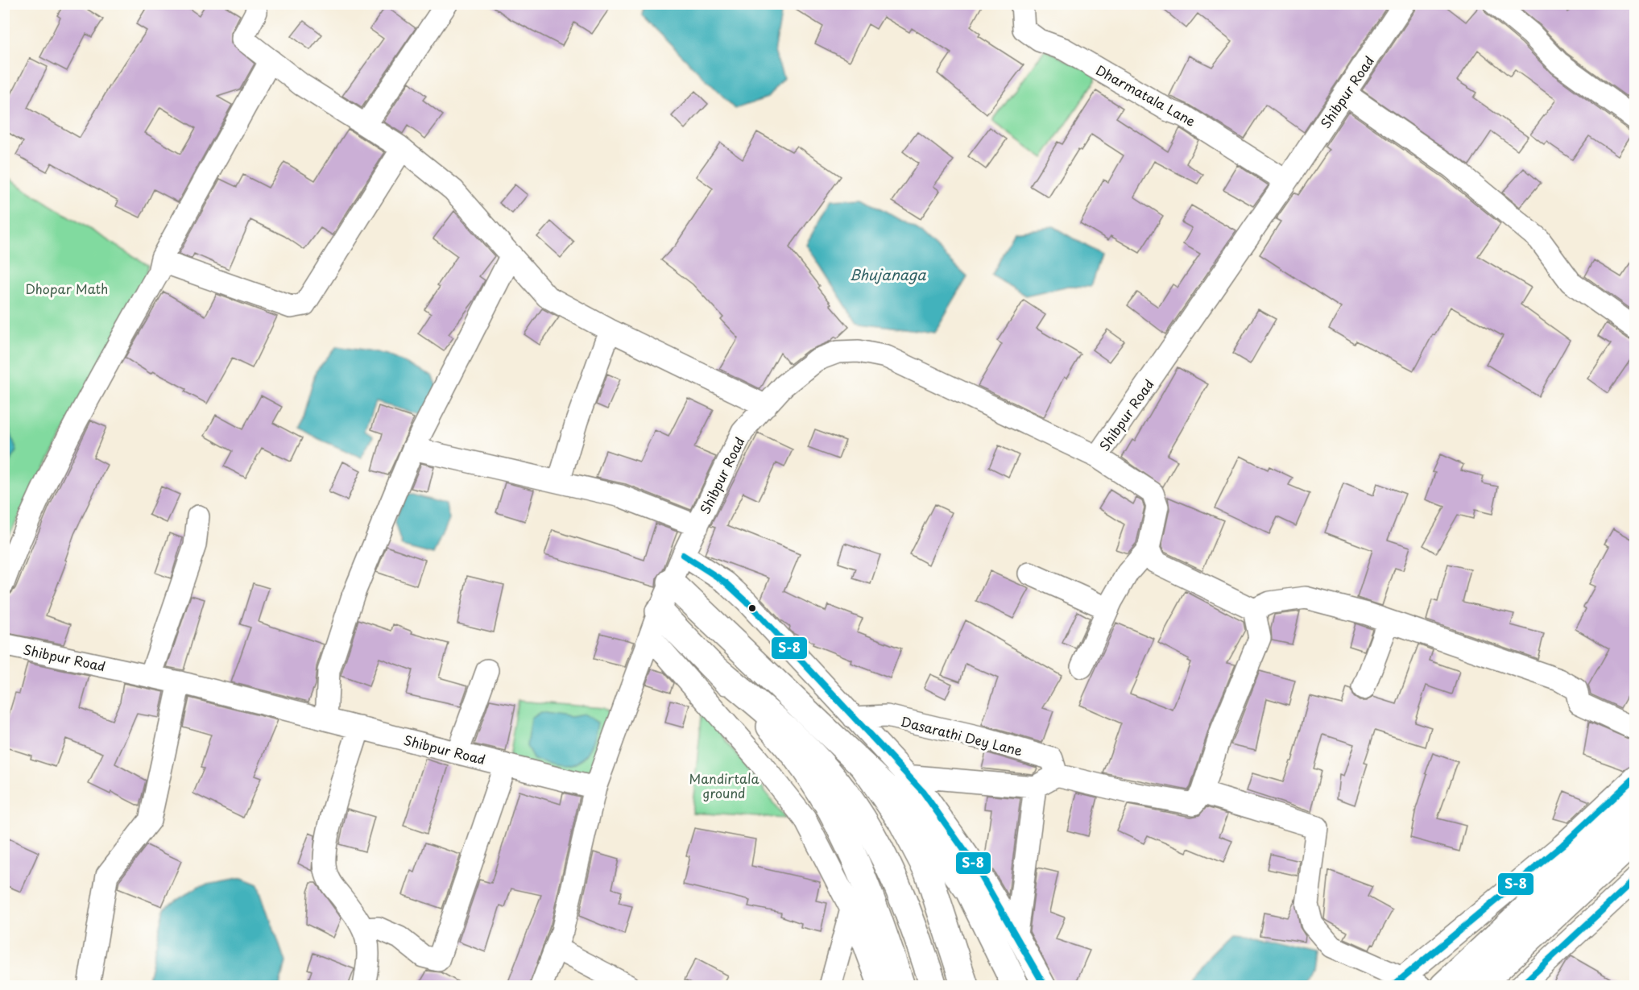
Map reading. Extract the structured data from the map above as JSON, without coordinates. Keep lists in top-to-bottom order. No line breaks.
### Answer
{"streets":{"street":["Shibpur Road","Dharmatala Lane","Dasarathi Dey Lane"]},"crossings":[["Shibpur Road","Dharmatala Lane"]],"water":["Bhujanaga"],"parks":["Dhopar Math","Mandirtala ground"],"lines":["transit line S-8"]}
